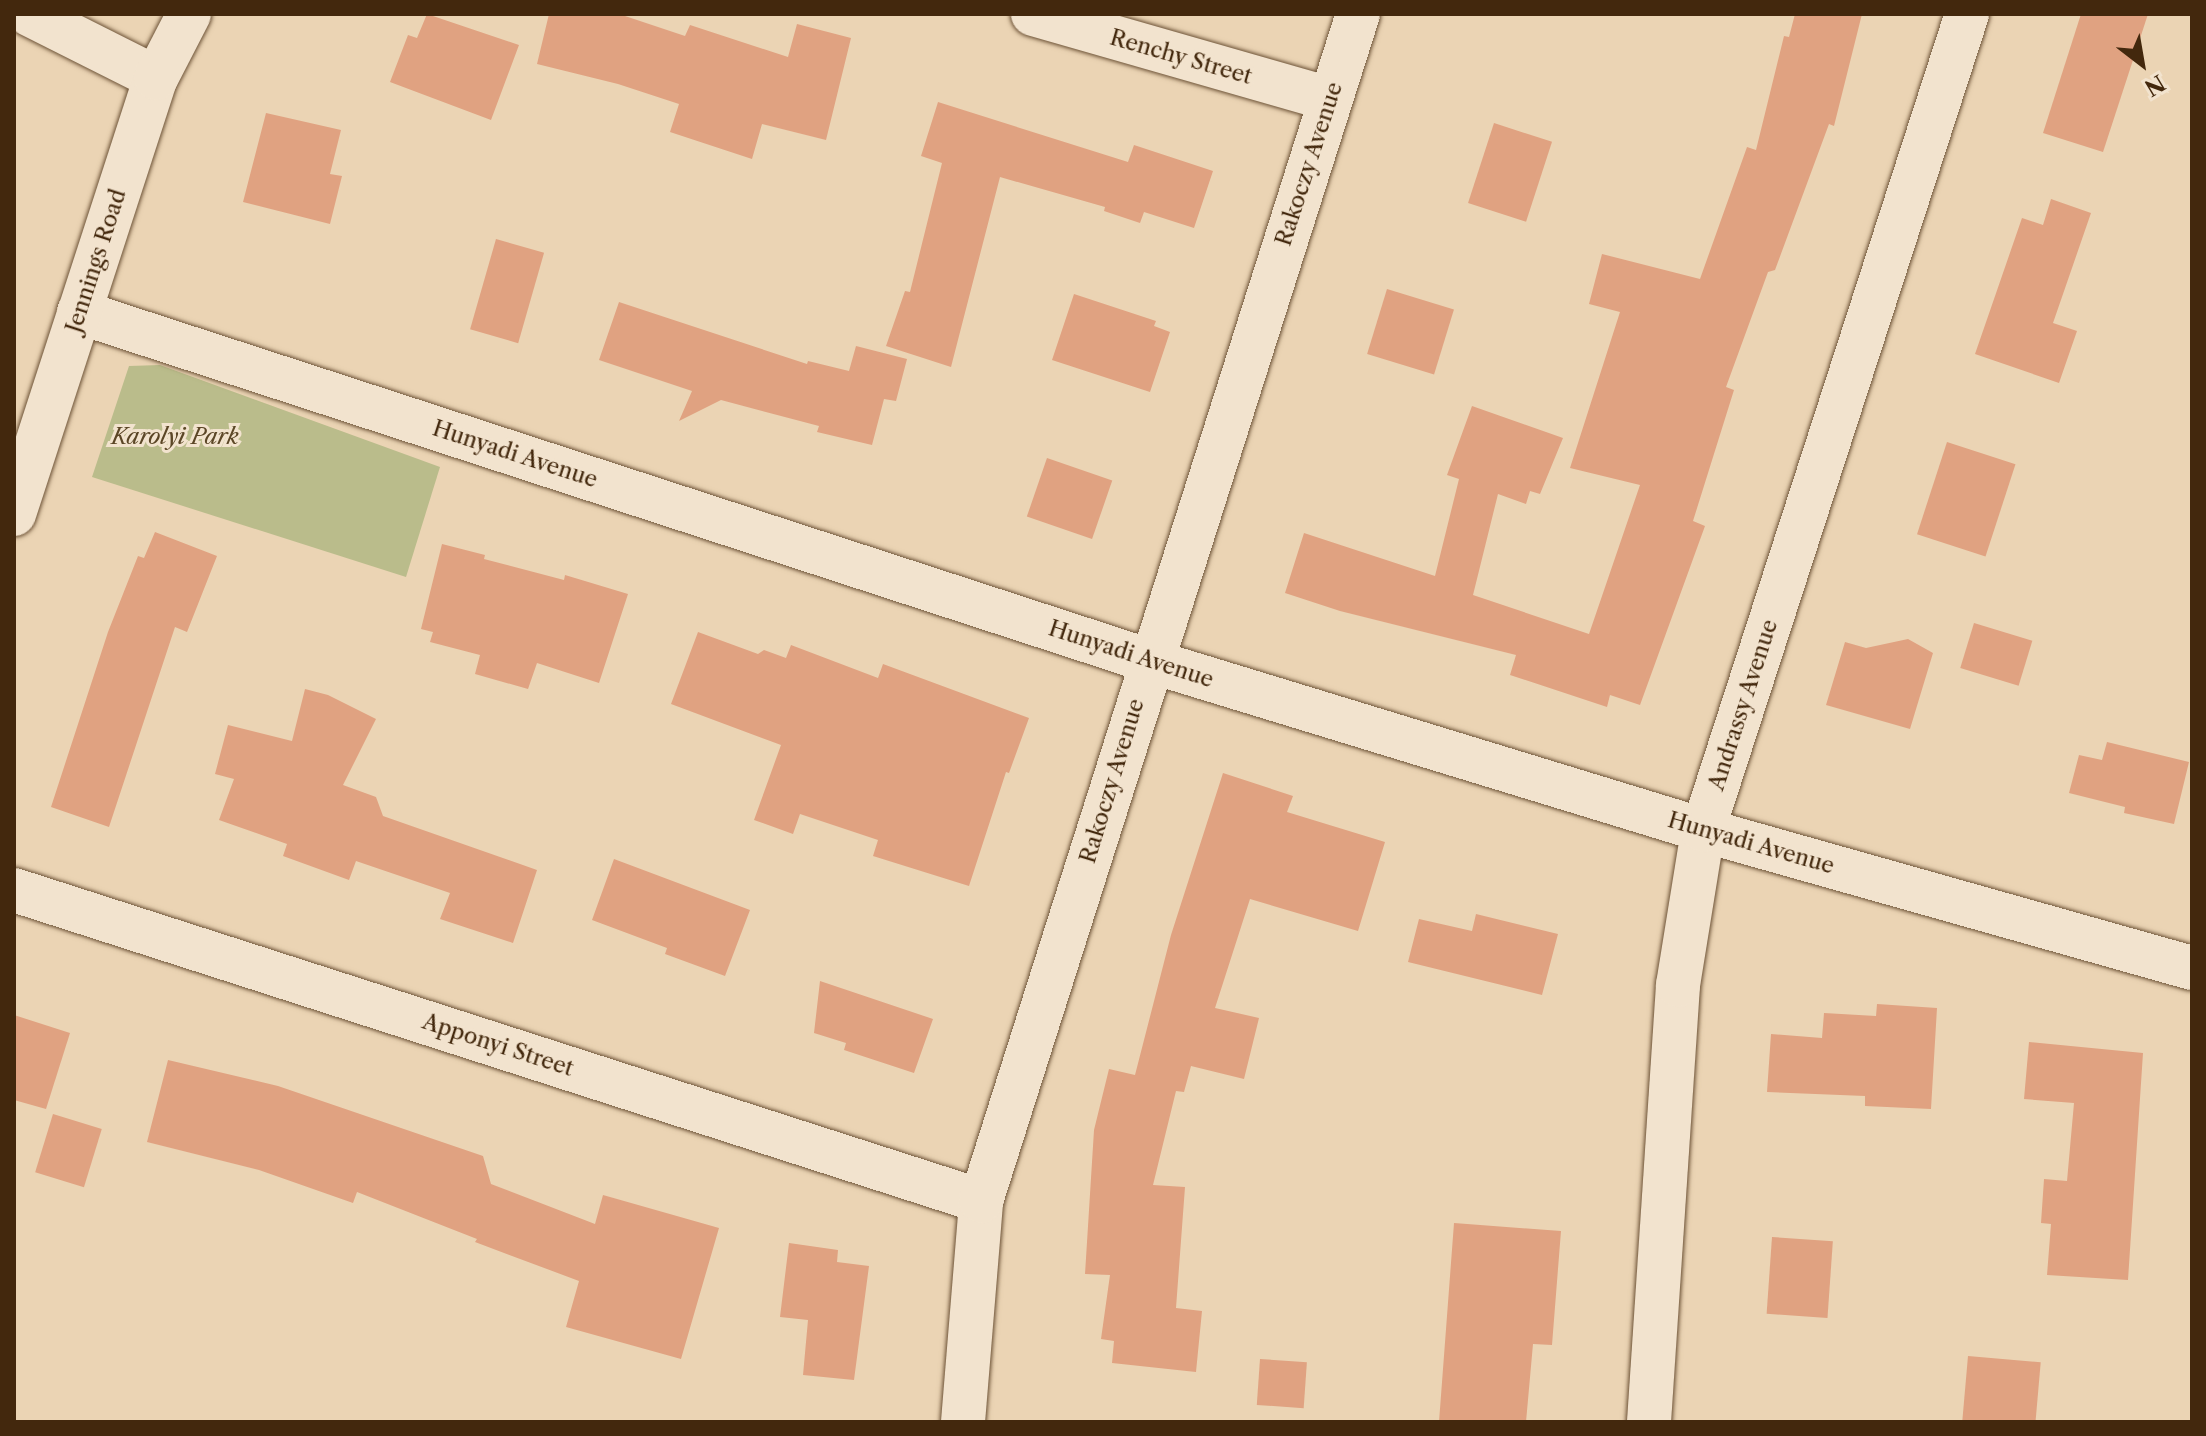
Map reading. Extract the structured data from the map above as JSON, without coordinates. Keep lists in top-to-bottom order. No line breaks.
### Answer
{"streets":{"street":["Renchy Street","Rakoczy Avenue","Jennings Road","Hunyadi Avenue","Andrassy Avenue","Apponyi Street"]},"crossings":[["Renchy Street","Rakoczy Avenue"],["Rakoczy Avenue","Hunyadi Avenue"],["Rakoczy Avenue","Apponyi Street"],["Jennings Road","Hunyadi Avenue"],["Hunyadi Avenue","Andrassy Avenue"]],"parks":["Karolyi Park"],"north":"bottom right"}
